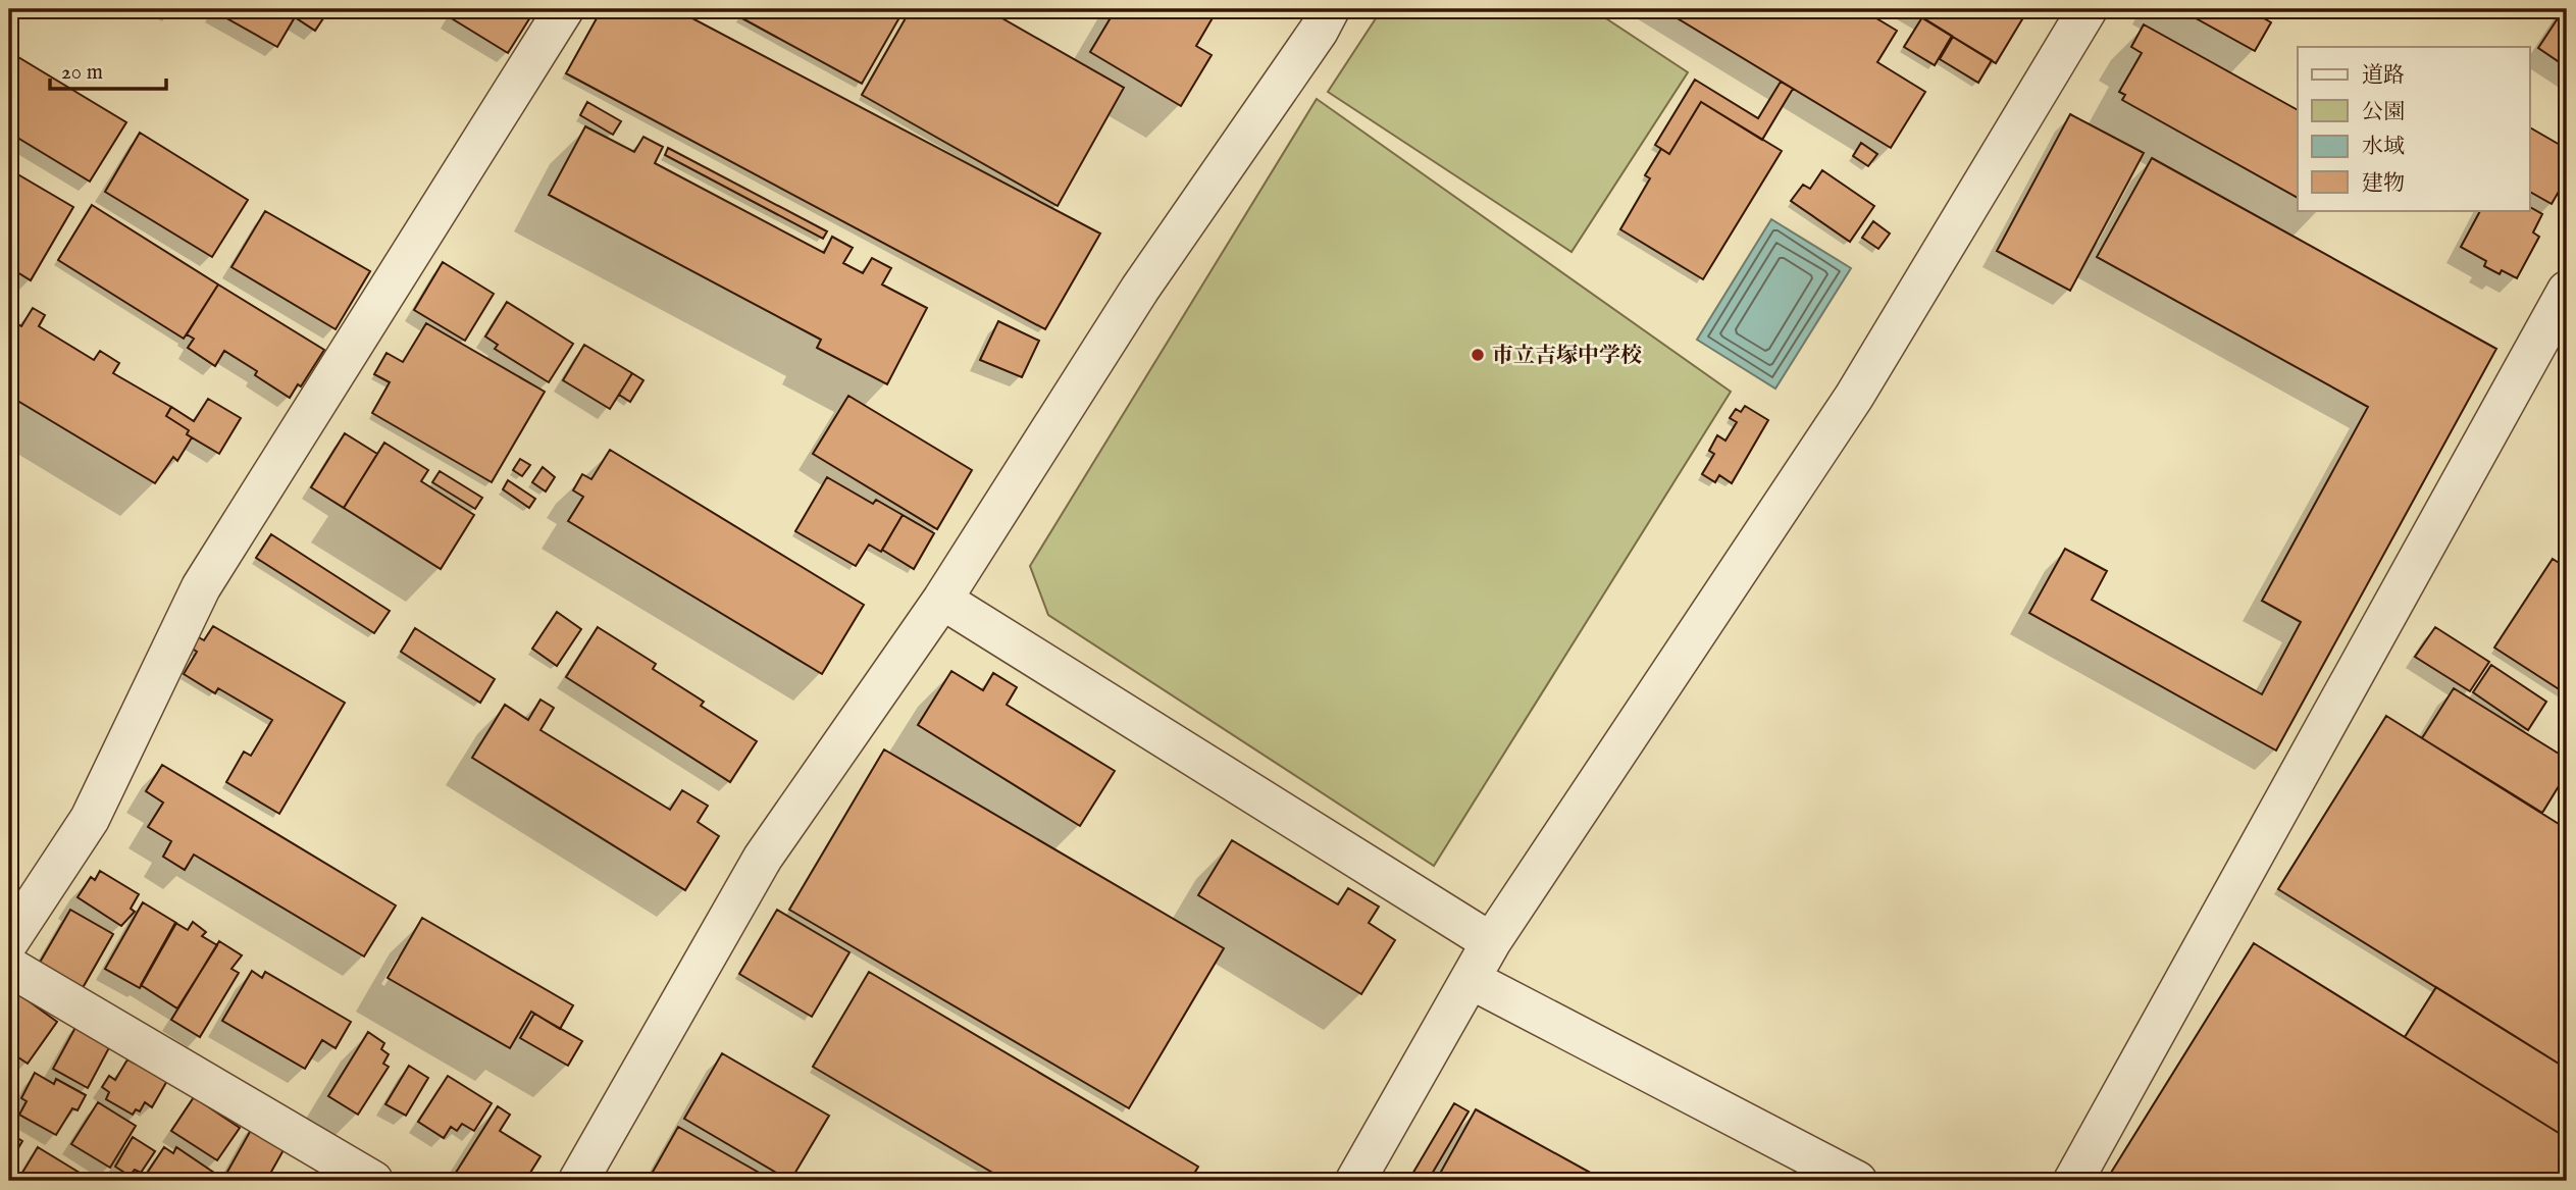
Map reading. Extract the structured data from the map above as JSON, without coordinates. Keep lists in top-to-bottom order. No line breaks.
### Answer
{"places":["市立吉塚中学校"],"legend":["道路","公園","水域","建物"],"scale_bar":"20 m"}
